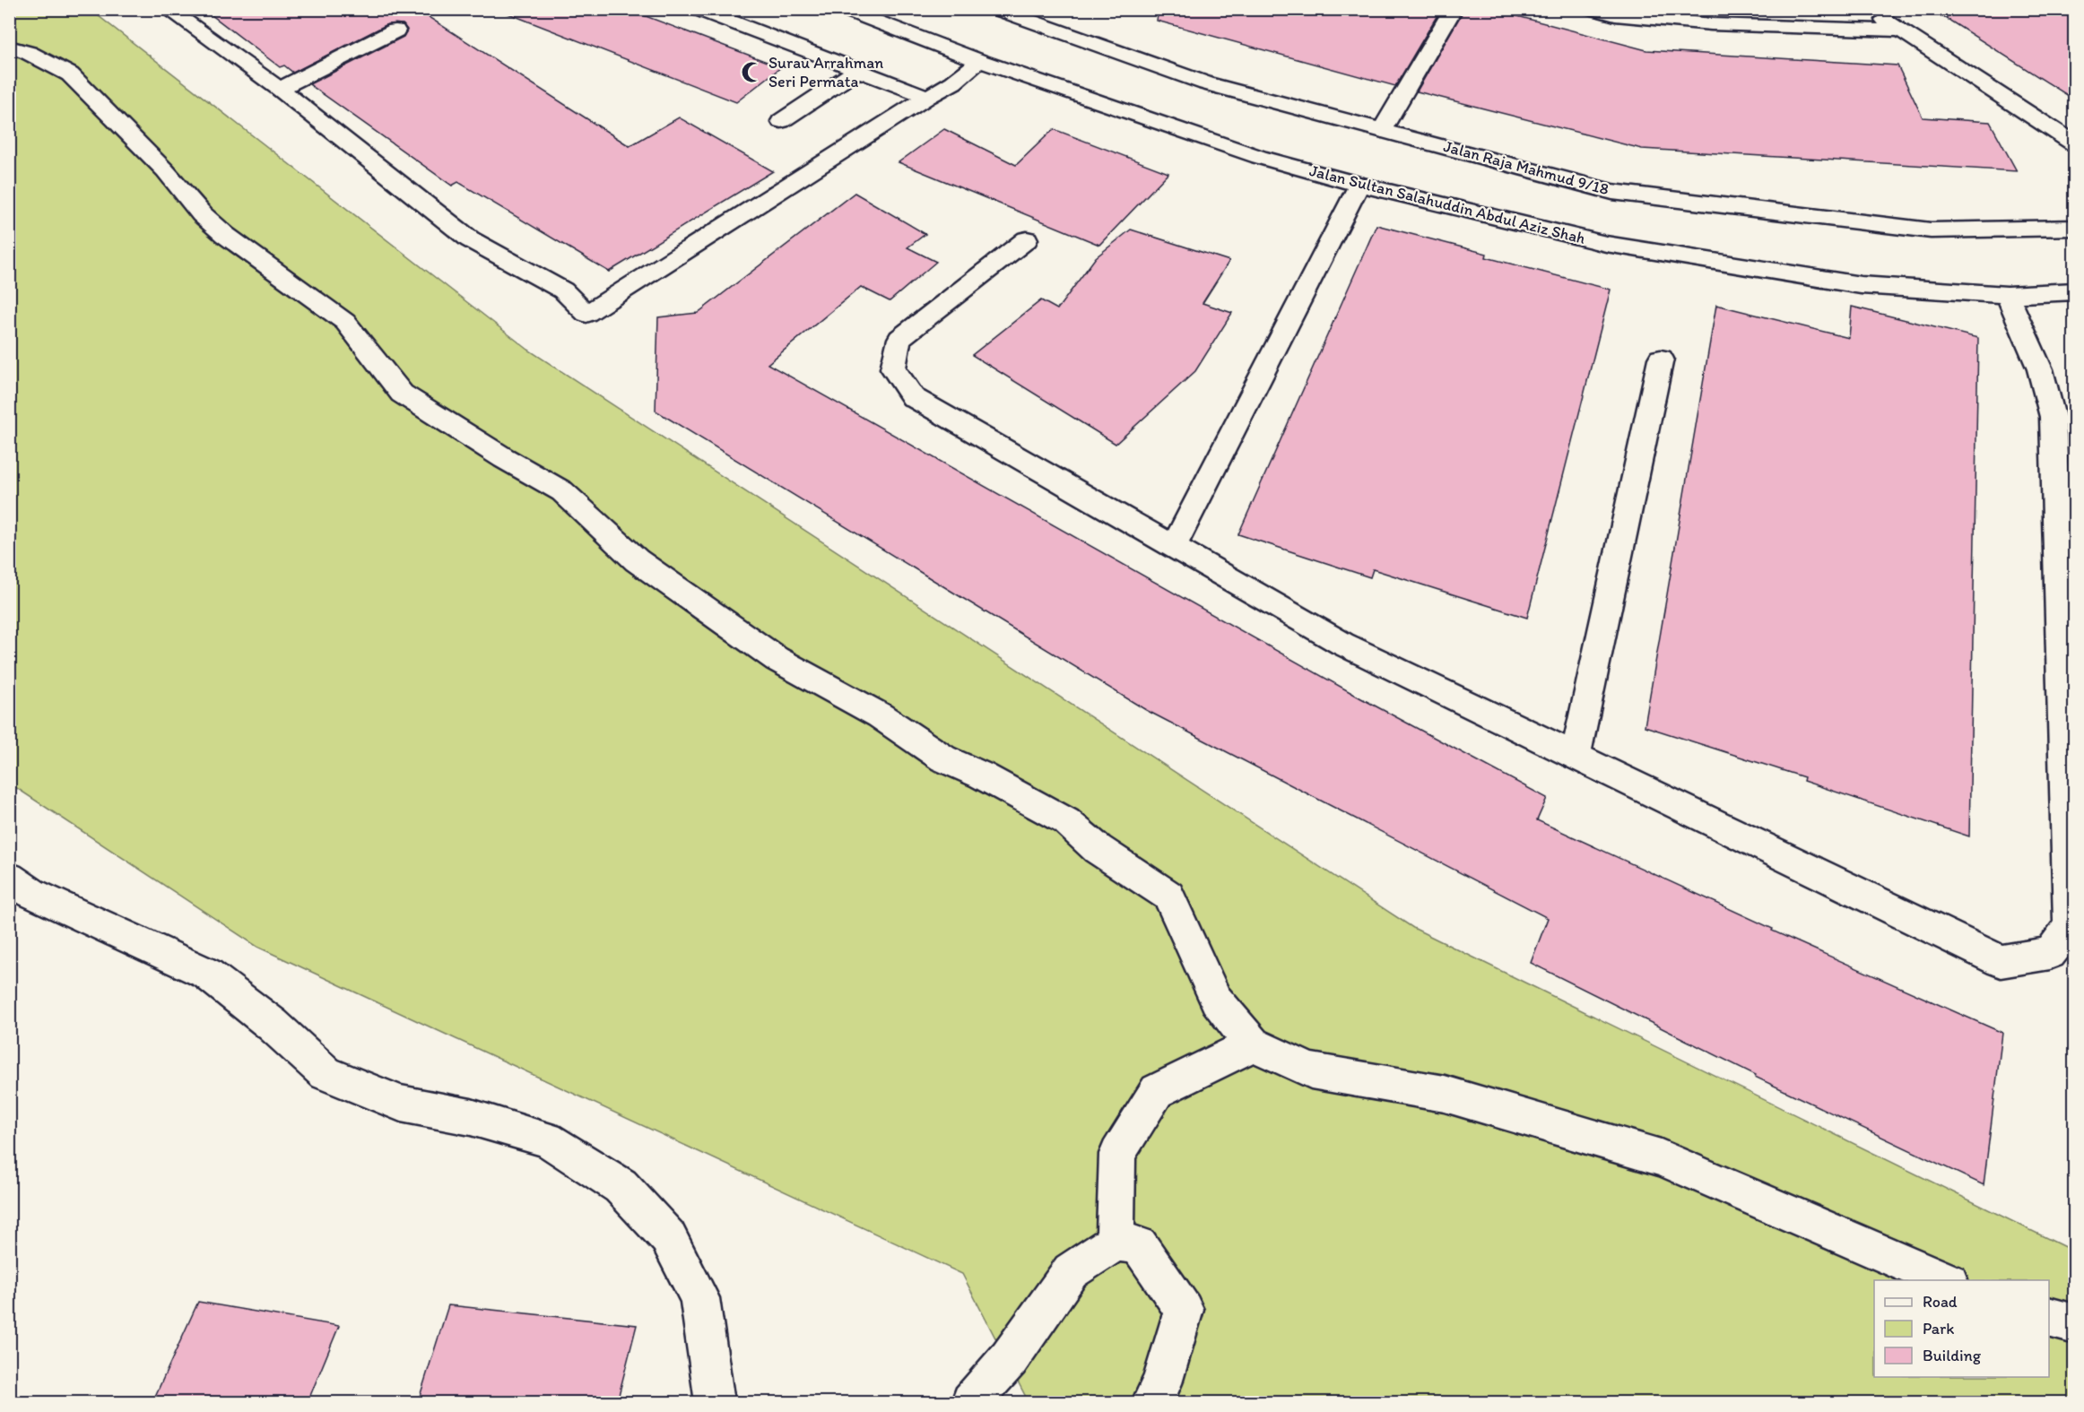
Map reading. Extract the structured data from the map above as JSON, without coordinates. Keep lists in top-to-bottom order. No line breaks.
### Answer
{"streets":{"street":["Jalan Raja Mahmud 9/18","Jalan Sultan Salahuddin Abdul Aziz Shah"]},"places":{"mosque":["Surau Arrahman Seri Permata"]},"legend":["Road","Park","Building"]}
